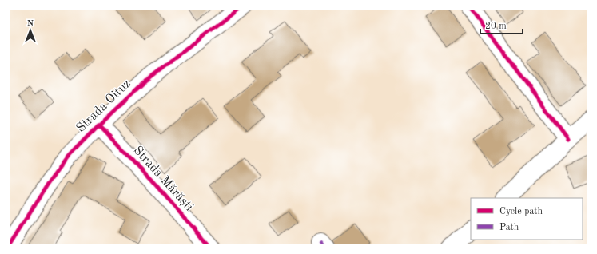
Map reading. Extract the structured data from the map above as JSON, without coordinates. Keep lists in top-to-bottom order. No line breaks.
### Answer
{"streets":{"street":["Strada Oituz","Strada Mărăști"]},"crossings":[["Strada Oituz","Strada Mărăști"]],"legend":["Cycle path","Path"],"scale_bar":"20 m","north":"top"}
